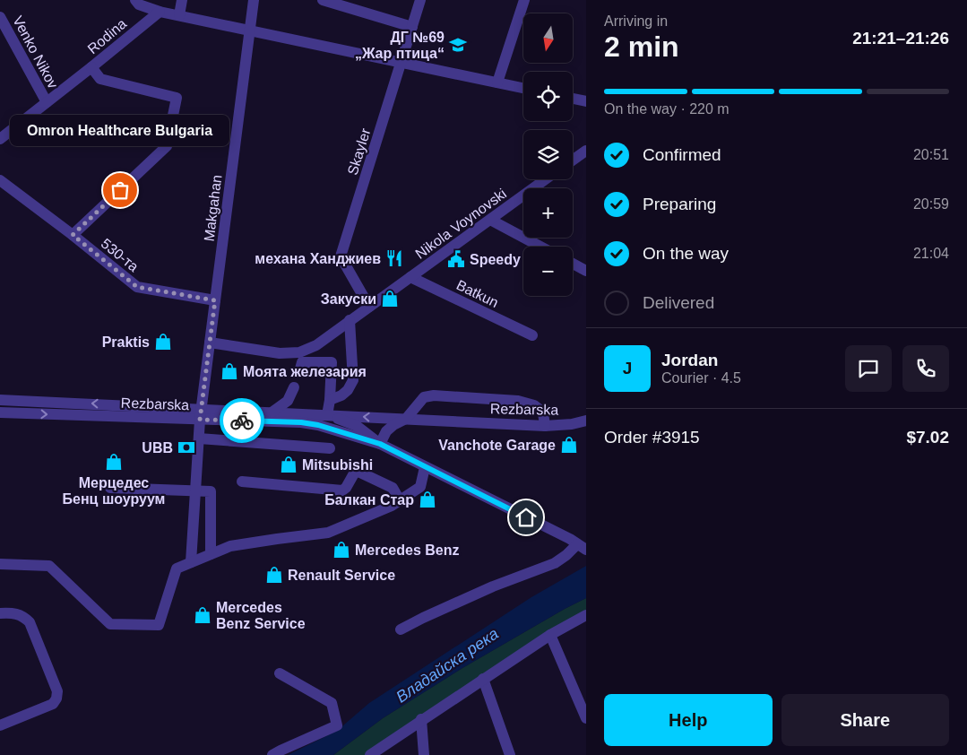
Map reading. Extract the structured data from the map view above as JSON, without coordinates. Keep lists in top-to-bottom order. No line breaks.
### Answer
{"streets":{"street":["Rodina","Venko Nikov","Skayler","Makgahan","Nikola Voynovski","530-та","Batkun","Rezbarska"]},"crossings":[["Rodina","Venko Nikov"],["Skayler","Nikola Voynovski"],["Makgahan","Nikola Voynovski"],["Makgahan","530-та"],["Makgahan","Rezbarska"],["Nikola Voynovski","Batkun"]],"water":["Владайска река"],"places":{"school or university":["ДГ №69 „Жар птица“"],"other":["Omron Healthcare Bulgaria"],"restaurant":["механа Ханджиев"],"public building":["Speedy"],"shop":["Закуски","Praktis","Моята железария","Vanchote Garage","Мерцедес Бенц шоуруум","Mitsubishi","Балкан Стар","Mercedes Benz","Renault Service","Mercedes Benz Service"],"bank":["UBB"]},"north":"bottom","page":{"heading":["2 min","Arriving in","21:21–21:26"],"panel":["Jordan","Courier · 4.5","Order #3915","$7.02"],"map_buttons":["+","−"],"bar":"On the way · 220 m","bubble":"Omron Healthcare Bulgaria","list":[["Confirmed","20:51"],["Preparing","20:59"],["On the way","21:04"],"Delivered"],"round":"J","buttons":["Help","Share"]}}
